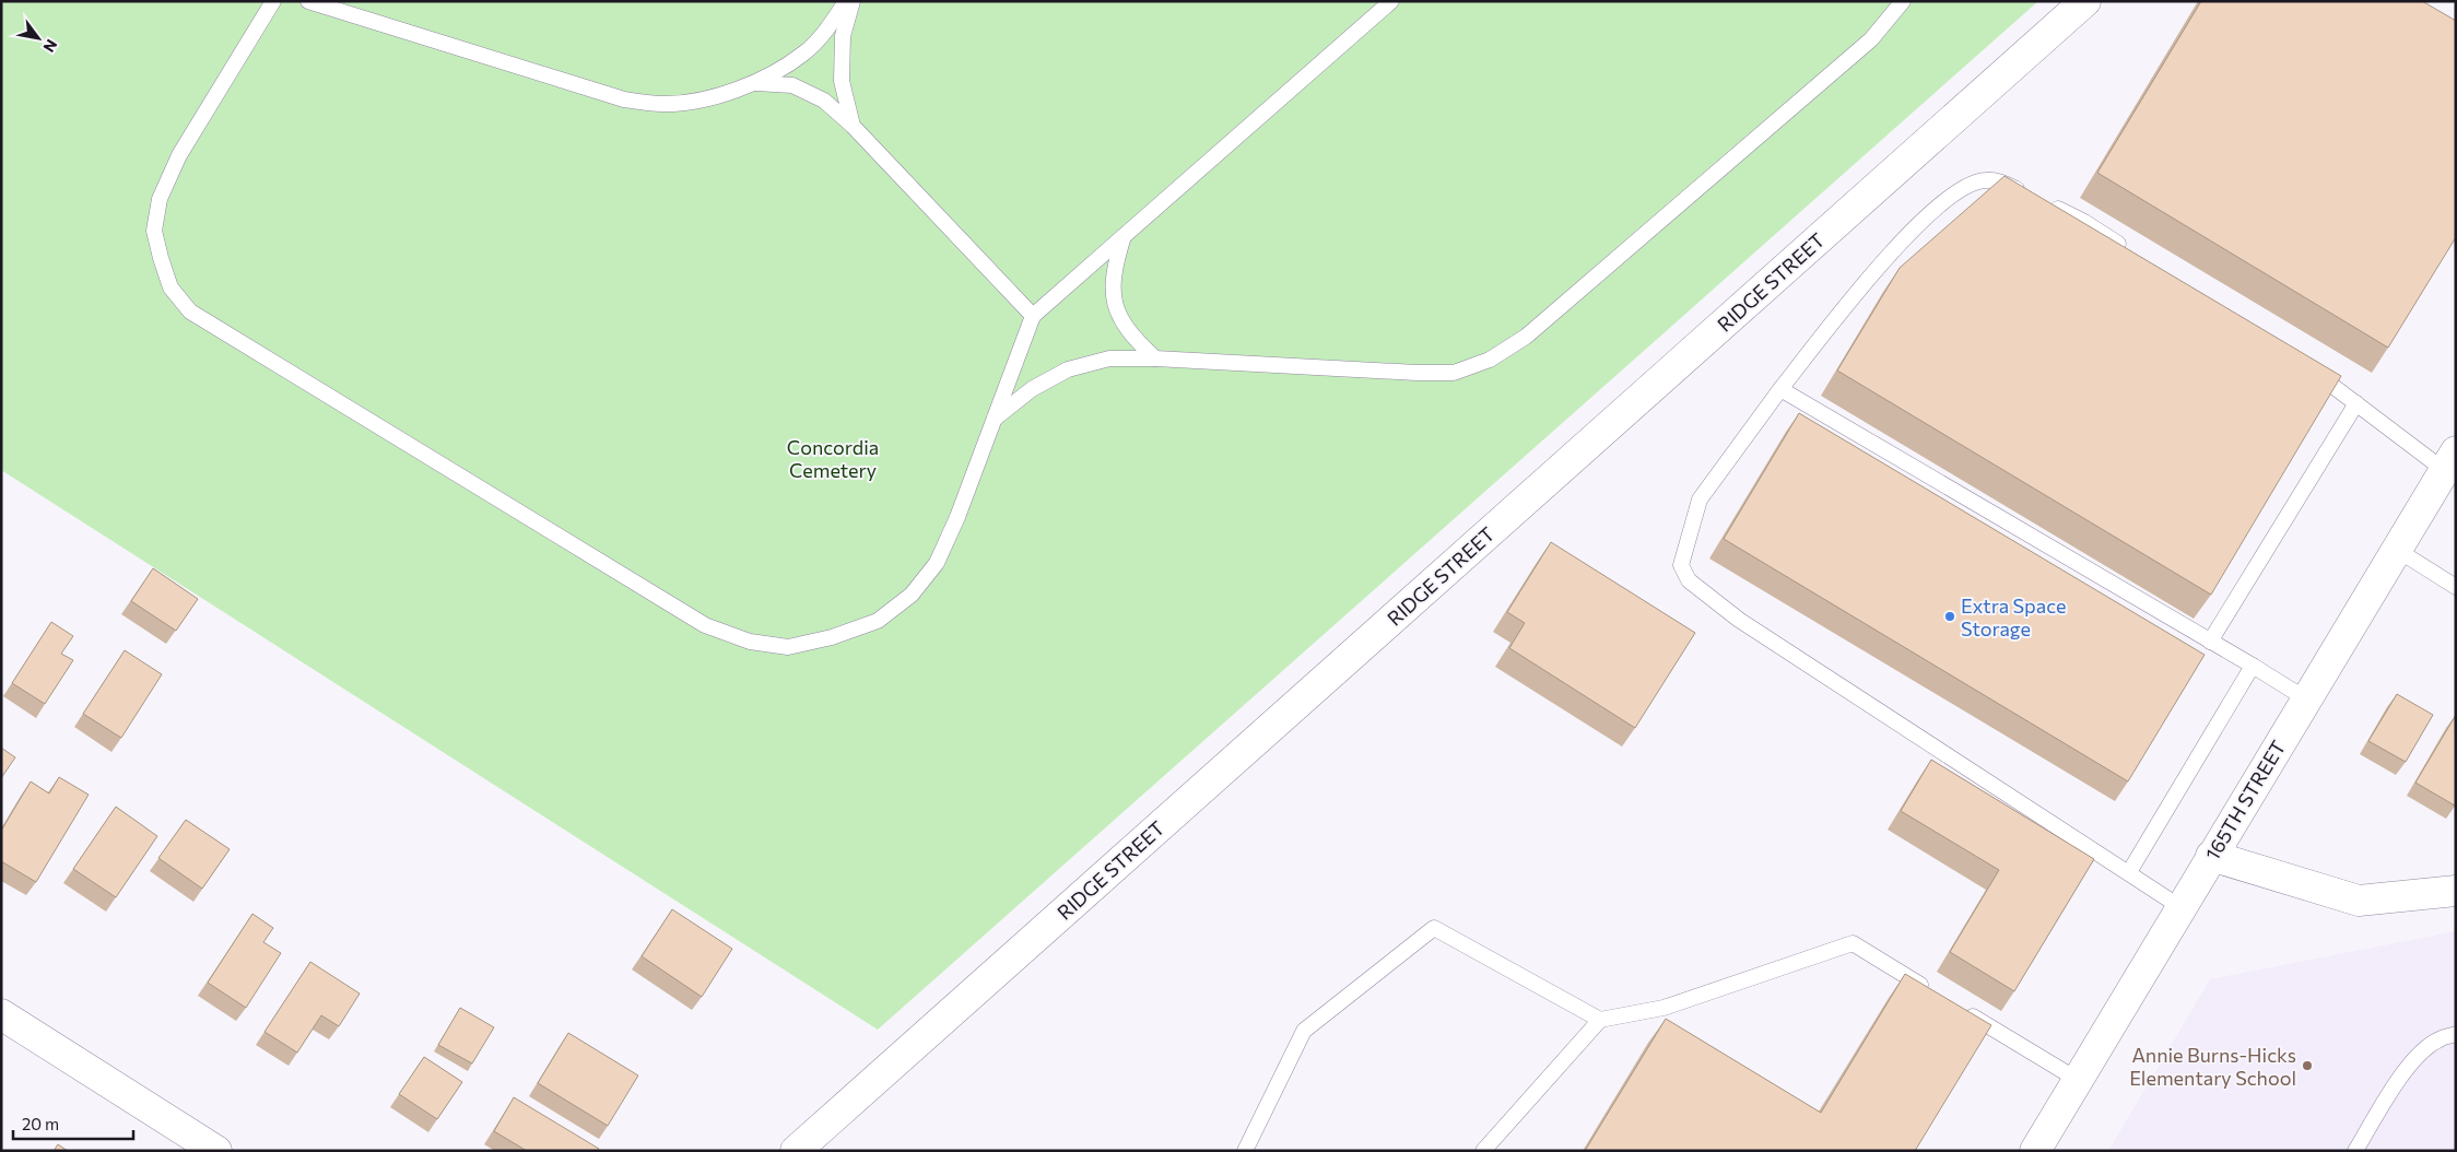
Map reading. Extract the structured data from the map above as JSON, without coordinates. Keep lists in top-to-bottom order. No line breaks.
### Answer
{"streets":{"street":["RIDGE STREET","165TH STREET"]},"parks":["Concordia Cemetery"],"places":["Extra Space Storage","Annie Burns-Hicks Elementary School"],"scale_bar":"20 m","north":"bottom right"}
